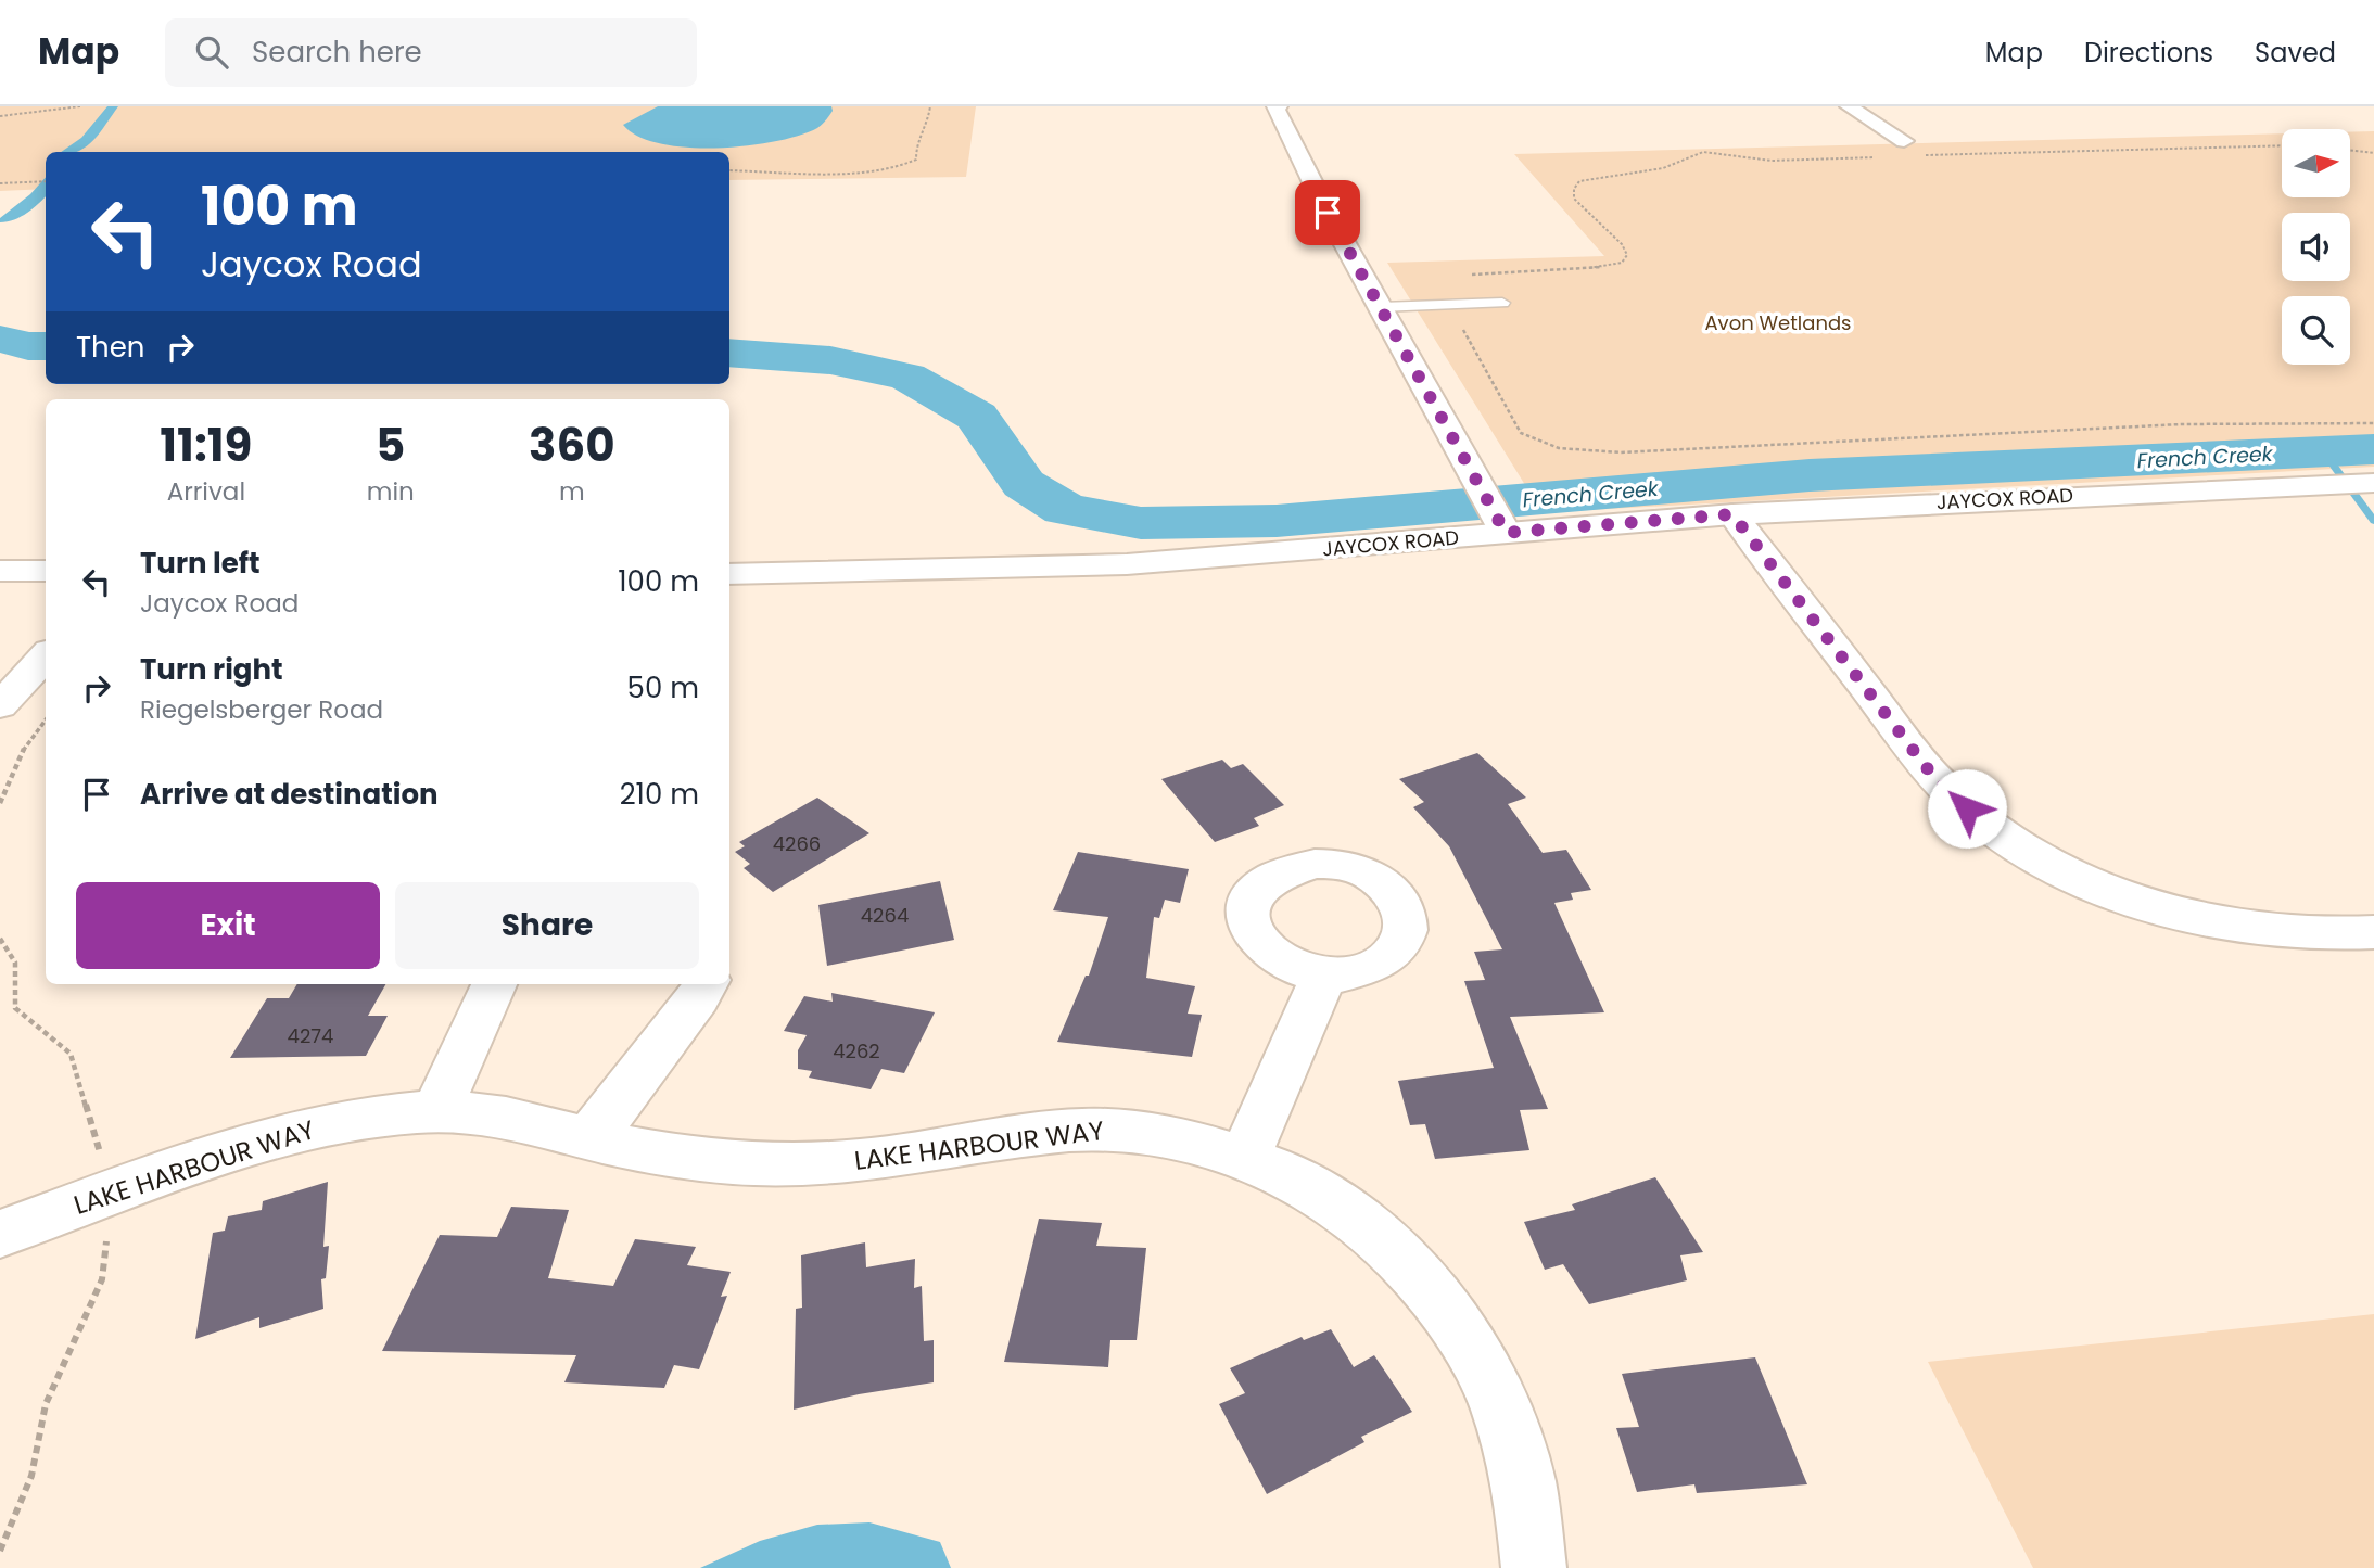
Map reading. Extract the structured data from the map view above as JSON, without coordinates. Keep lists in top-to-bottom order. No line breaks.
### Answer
{"streets":{"street":["JAYCOX ROAD","LAKE HARBOUR WAY"]},"water":["French Creek"],"parks":["Avon Wetlands"],"house_numbers":["4266","4264","4274","4262"],"north":"right","page":{"header":"Map","search":"Search here","nav":["Map","Directions","Saved"],"turn":["100 m","Jaycox Road"],"then":"Then","eta":["11:19","Arrival","5","min","360","m"],"list":[{"name":"Turn left","note":"Jaycox Road","value":"100 m"},{"name":"Turn right","note":"Riegelsberger Road","value":"50 m"},{"name":"Arrive at destination","value":"210 m"}],"buttons":["Exit","Share"]}}
